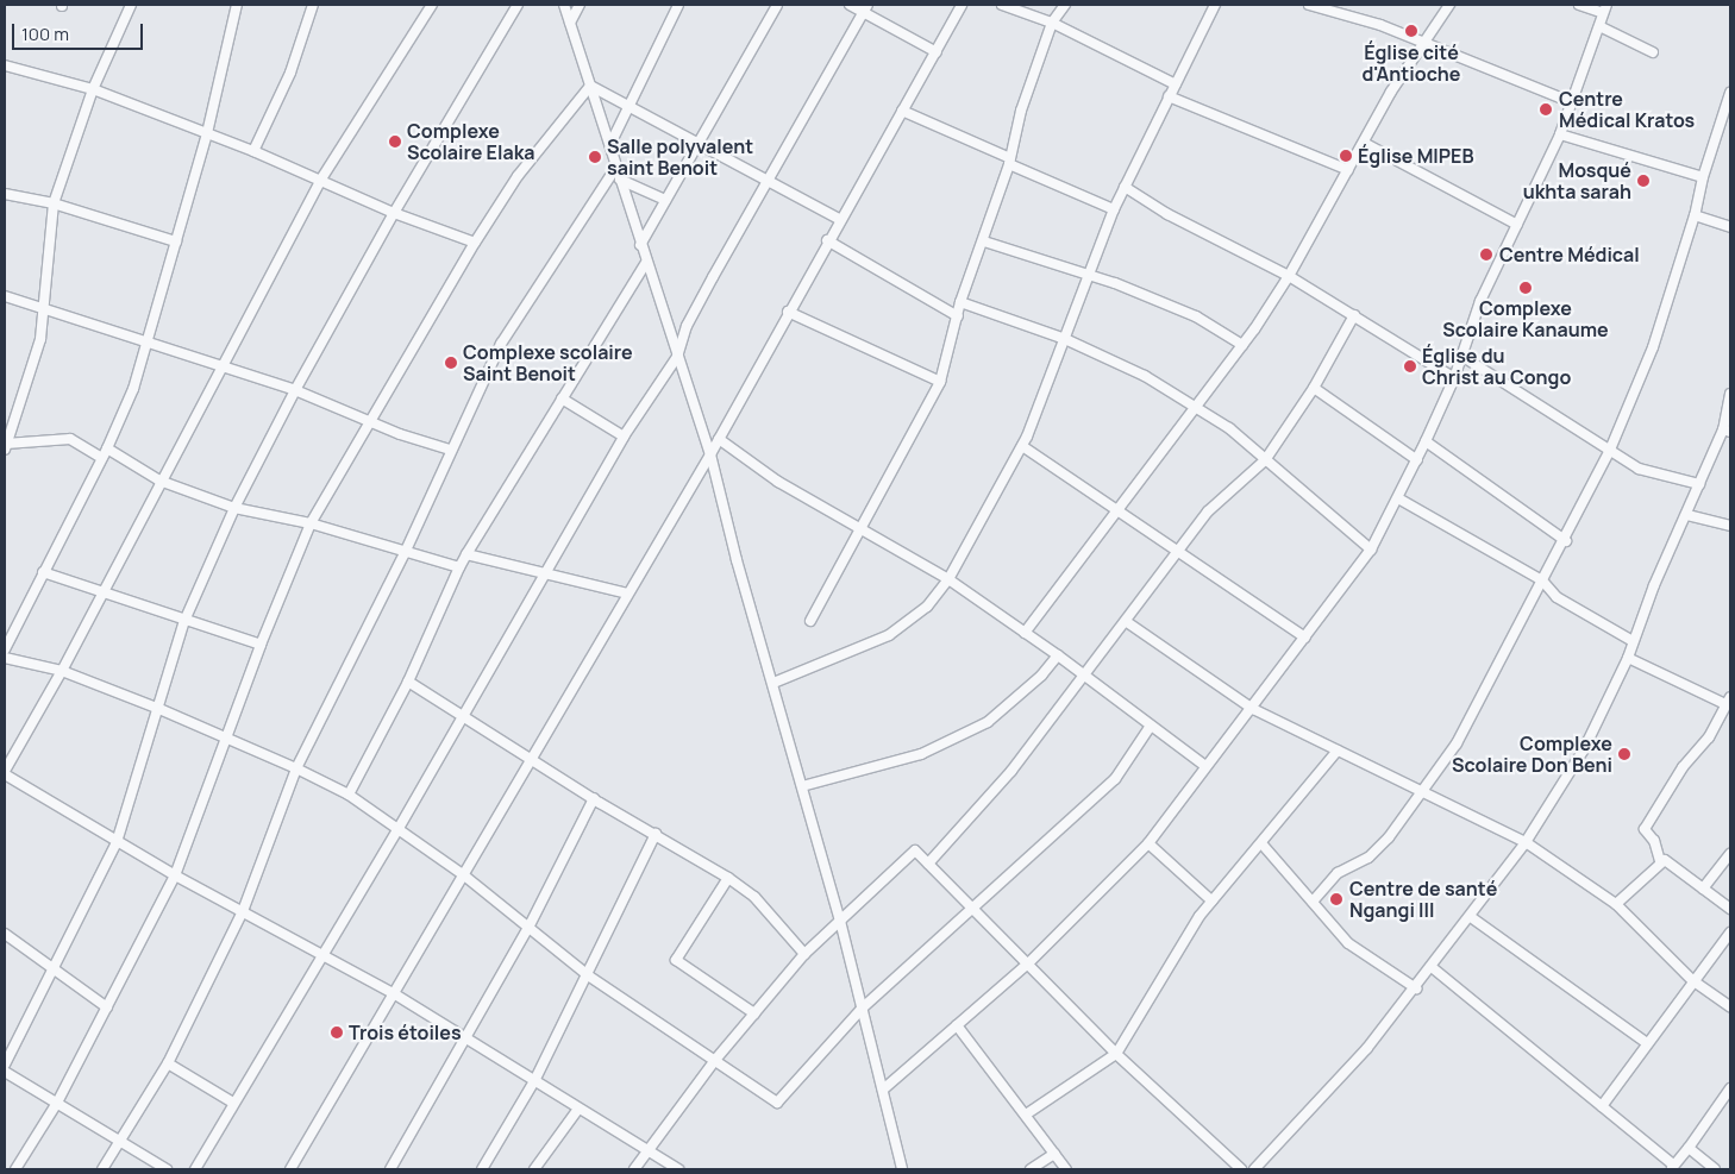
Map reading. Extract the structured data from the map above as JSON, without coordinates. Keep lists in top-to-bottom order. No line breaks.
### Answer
{"places":["Église cité d'Antioche","Centre Médical Kratos","Complexe Scolaire Elaka","Église MIPEB","Salle polyvalent saint Benoit","Mosqué ukhta sarah","Centre Médical","Complexe Scolaire Kanaume","Complexe scolaire Saint Benoit","Église du Christ au Congo","Complexe Scolaire Don Beni","Centre de santé Ngangi III","Trois étoiles"],"scale_bar":"100 m"}
